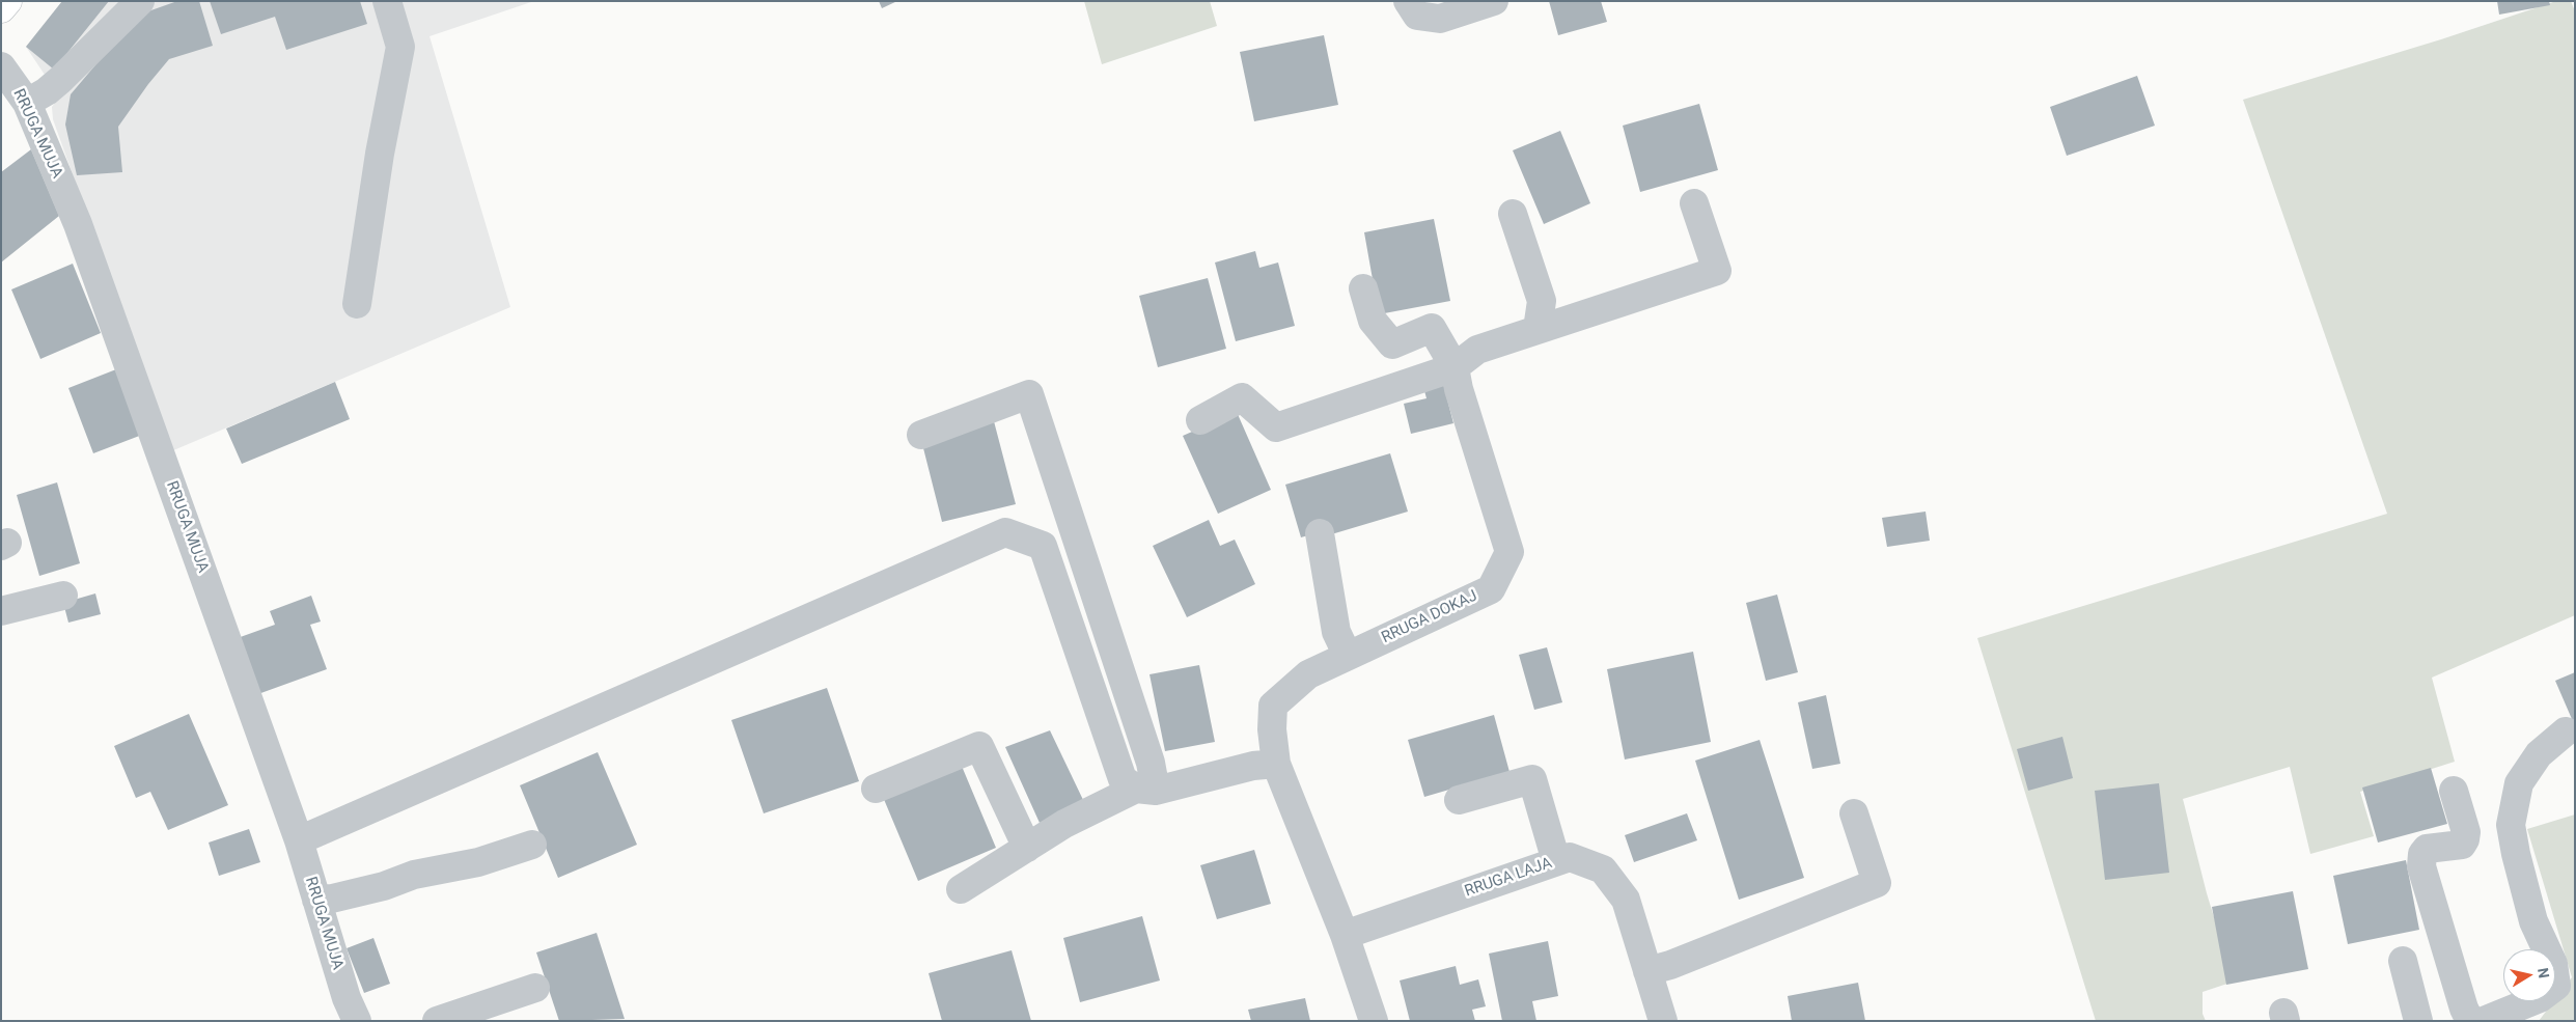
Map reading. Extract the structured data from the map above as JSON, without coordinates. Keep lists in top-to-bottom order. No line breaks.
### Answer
{"streets":{"street":["RRUGA MUJA","RRUGA DOKAJ","RRUGA LAJA"]},"crossings":[["RRUGA DOKAJ","RRUGA LAJA"]],"north":"right"}
